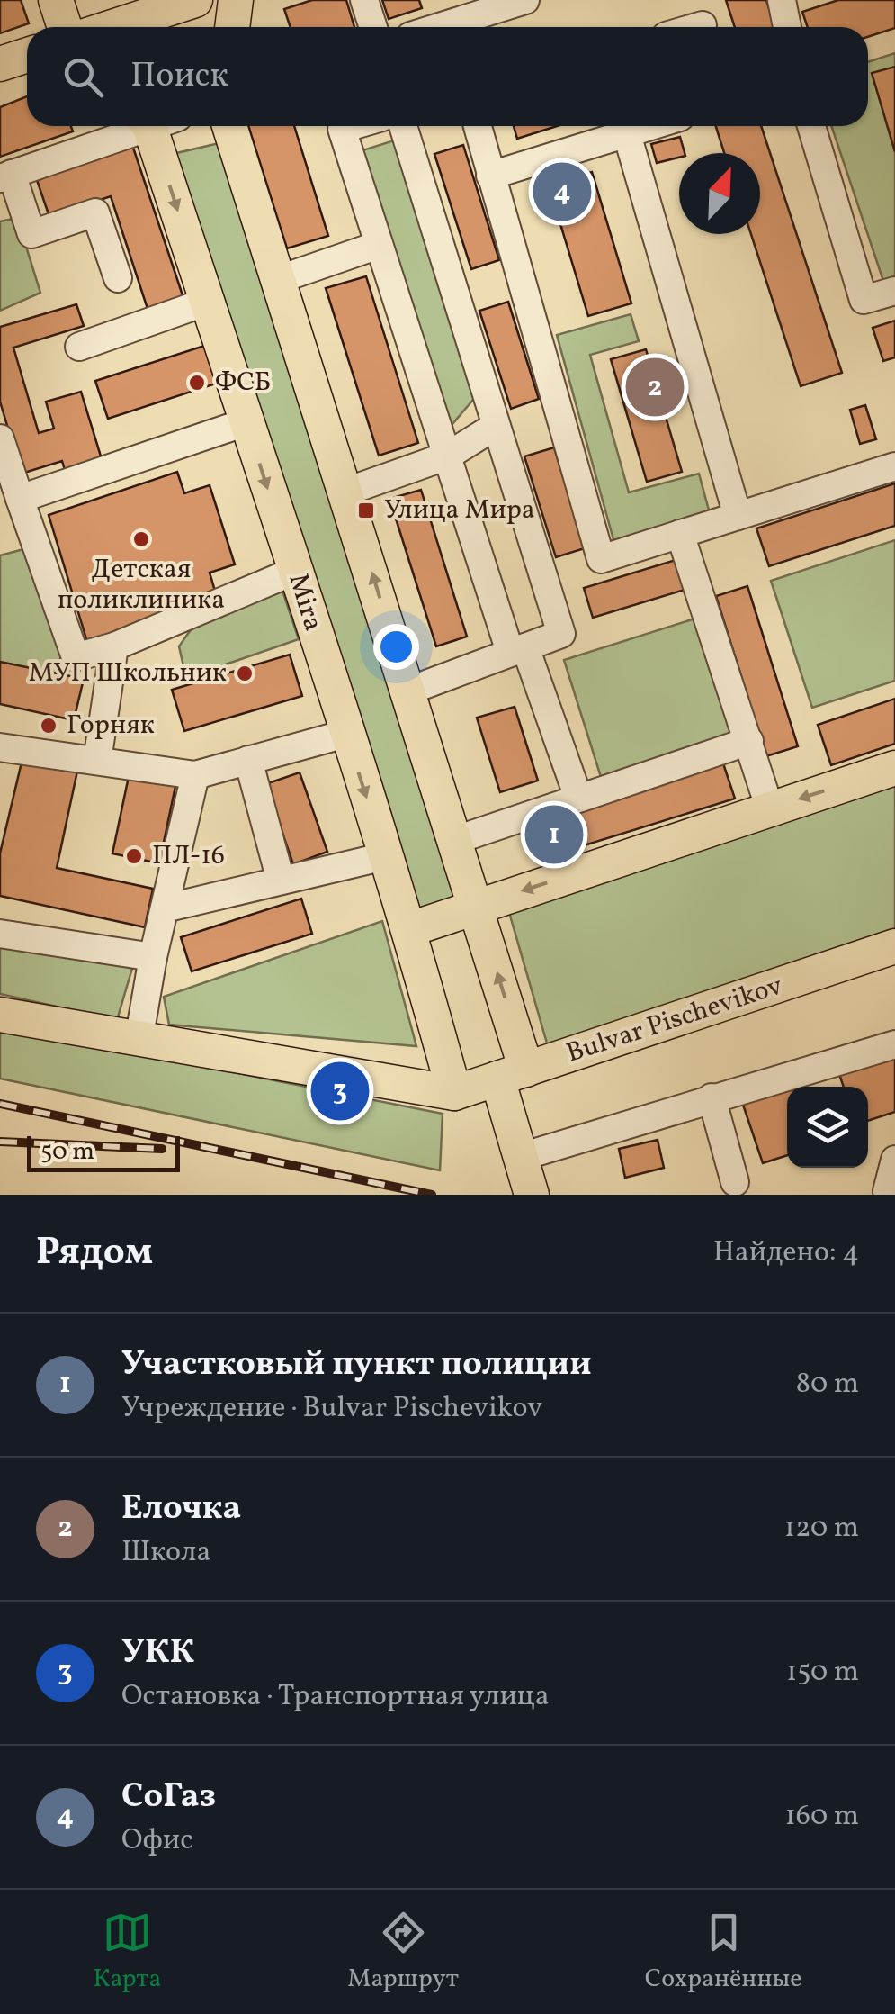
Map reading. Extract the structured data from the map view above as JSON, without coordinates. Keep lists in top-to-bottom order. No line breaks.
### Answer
{"streets":{"main road":["Mira","Bulvar Pischevikov"]},"crossings":[["Mira","Bulvar Pischevikov"]],"places":{"other":["ФСБ","Детская поликлиника","МУП Школьник","Горняк","ПЛ-16"],"transit":["Улица Мира"]},"scale_bar":"50 m","north":"top right","page":{"search":"Поиск","pins":["4","2","1","3"],"scale":"50 m","heading":["Рядом","Найдено: 4"],"list":[{"mark":"1","name":"Участковый пункт полиции","note":"Учреждение · Bulvar Pischevikov","value":"80 m"},{"mark":"2","name":"Елочка","note":"Школа","value":"120 m"},{"mark":"3","name":"УКК","note":"Остановка · Транспортная улица","value":"150 m"},{"mark":"4","name":"СоГаз","note":"Офис","value":"160 m"}],"nav":["Карта","Маршрут","Сохранённые"]}}
